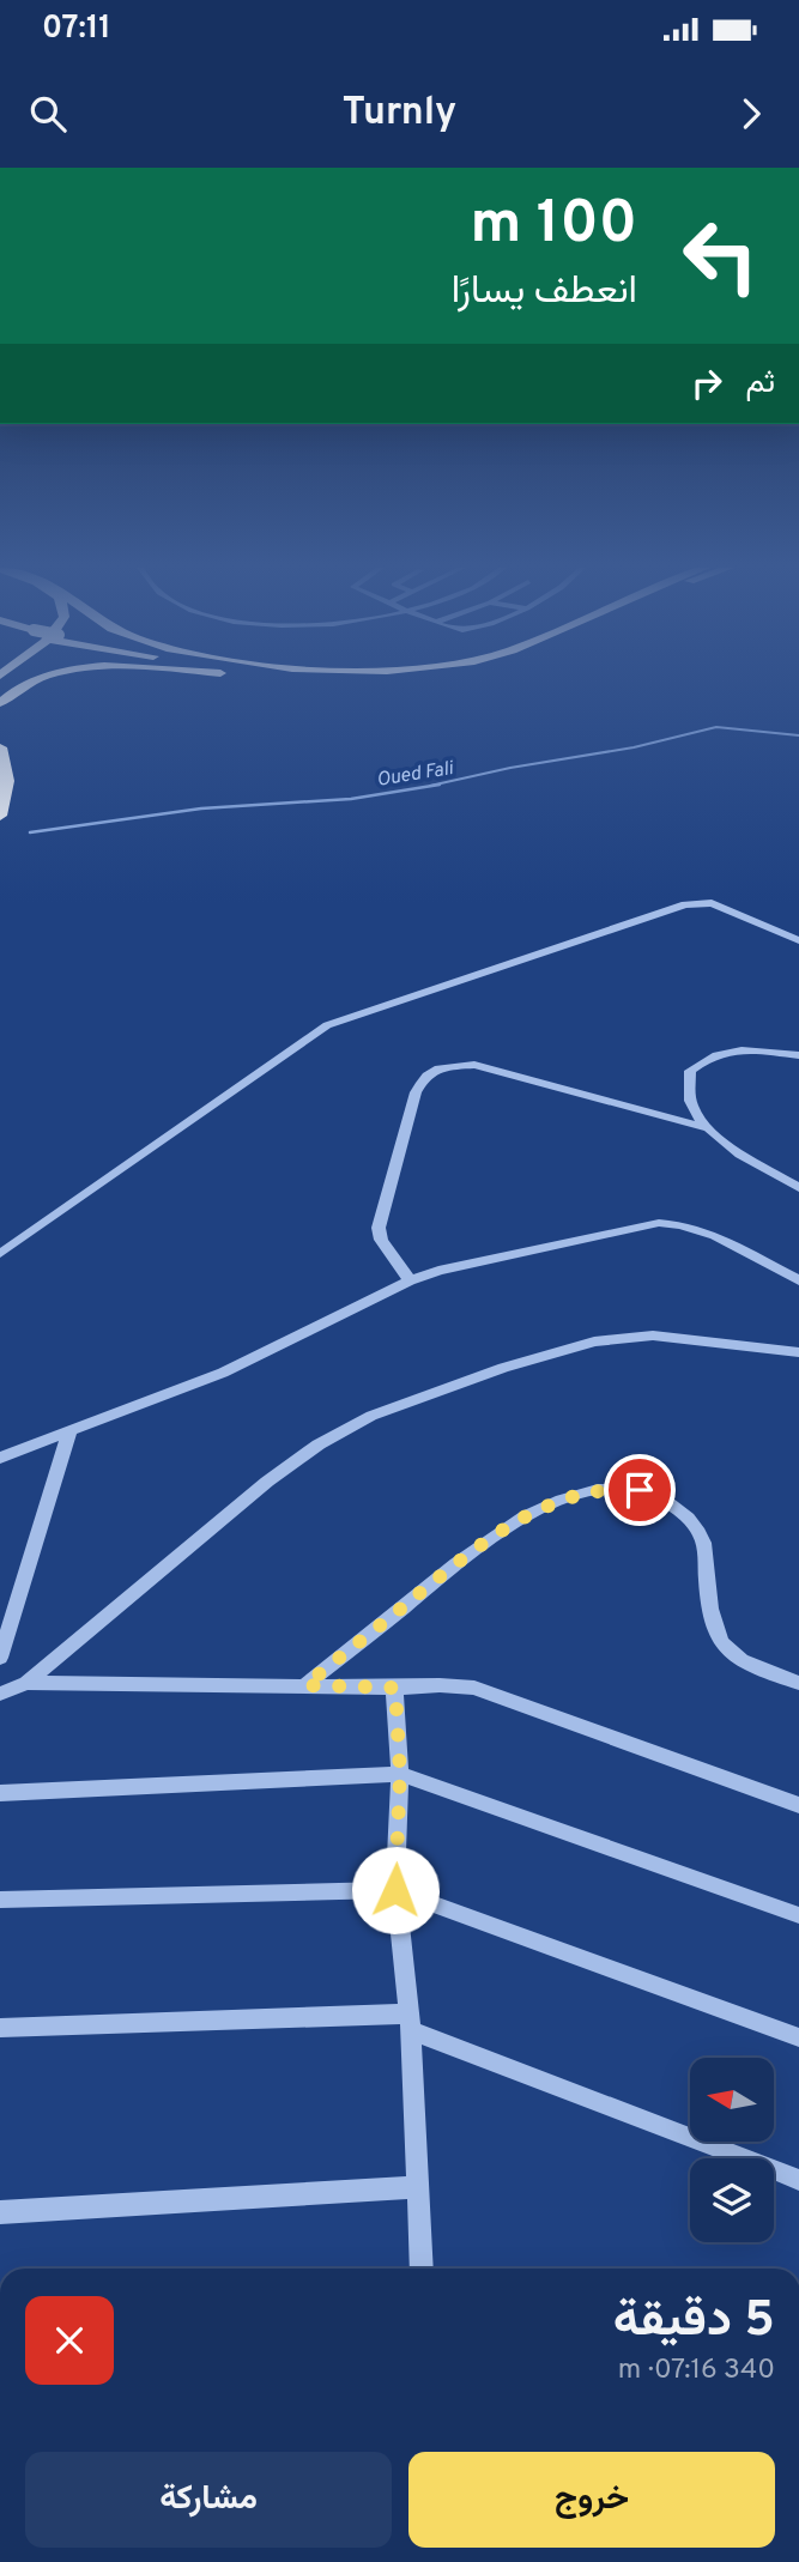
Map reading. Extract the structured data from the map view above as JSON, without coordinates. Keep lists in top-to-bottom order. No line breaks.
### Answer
{"water":["Oued Fali"],"north":"left","page":{"status":"07:11","header":"Turnly","turn":["100 m","انعطف يسارًا"],"then":"ثم","heading":["5 دقيقة","340 m · 07:16"],"buttons":["خروج","مشاركة"]}}
